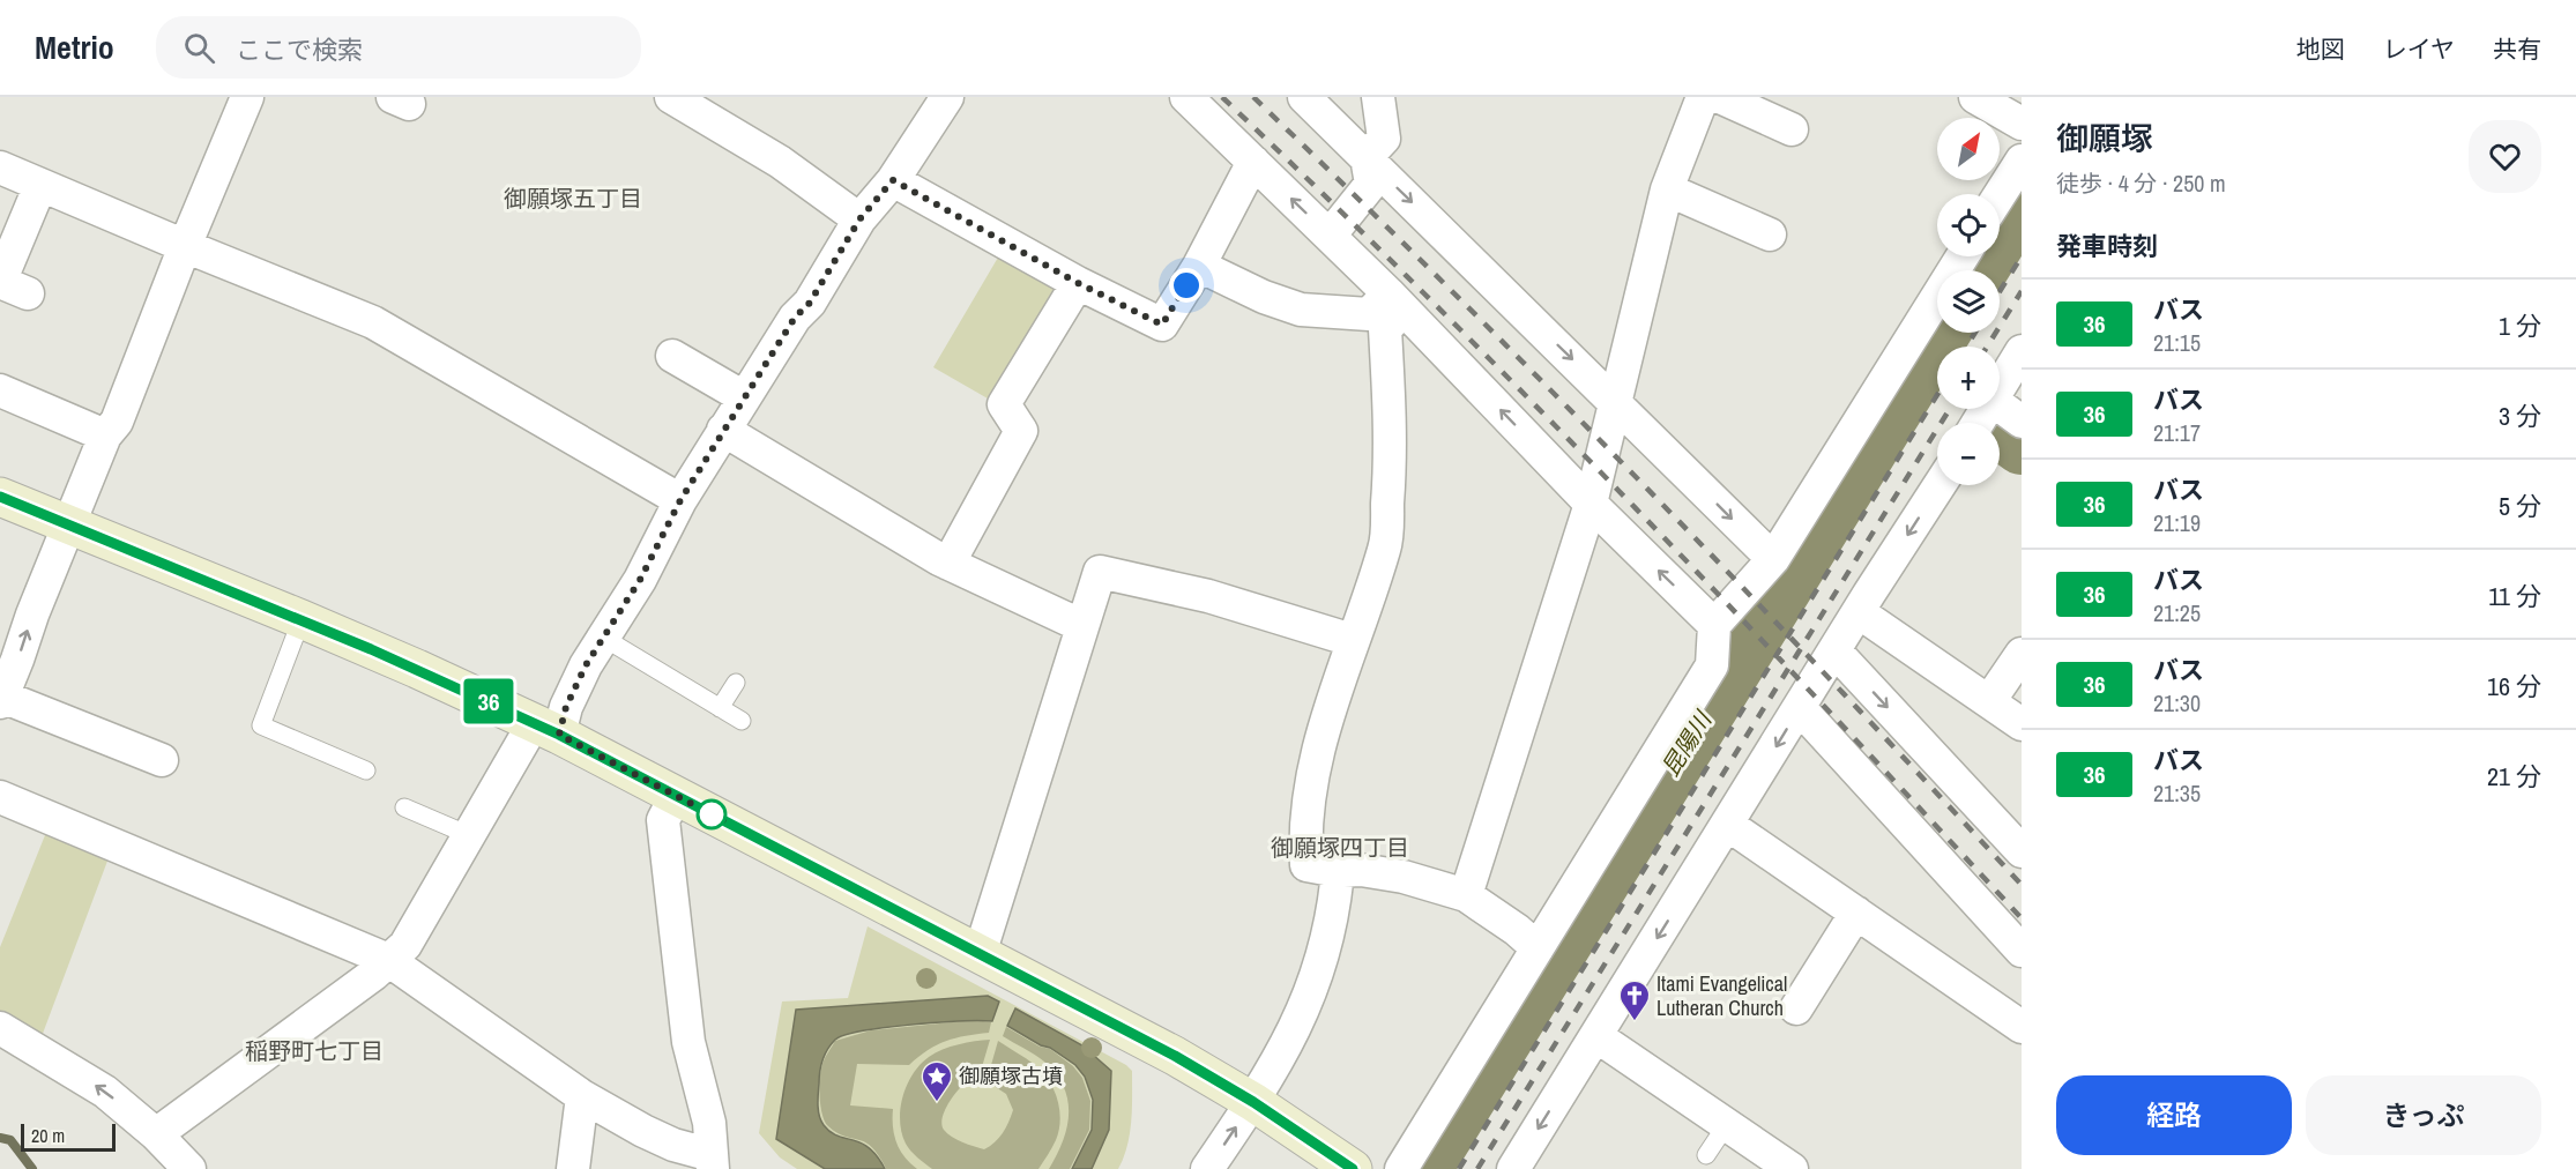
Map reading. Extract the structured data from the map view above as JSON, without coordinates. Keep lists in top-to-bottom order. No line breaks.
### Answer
{"districts":["御願塚五丁目","御願塚四丁目","稲野町七丁目"],"water":["昆陽川"],"places":{"church":["Itami Evangelical Lutheran Church"],"place":["御願塚古墳"]},"lines":["bus line 36"],"scale_bar":"20 m","north":"top right","page":{"header":"Metrio","search":"ここで検索","nav":["地図","レイヤ","共有"],"on_map":"36","heading":[["御願塚","徒歩 · 4 分 · 250 m"],"発車時刻"],"map_buttons":["+","−"],"list":[{"mark":"36","name":"バス","note":"21:15","value":"1 分"},{"mark":"36","name":"バス","note":"21:17","value":"3 分"},{"mark":"36","name":"バス","note":"21:19","value":"5 分"},{"mark":"36","name":"バス","note":"21:25","value":"11 分"},{"mark":"36","name":"バス","note":"21:30","value":"16 分"},{"mark":"36","name":"バス","note":"21:35","value":"21 分"}],"buttons":["経路","きっぷ"],"scale":"20 m"}}
